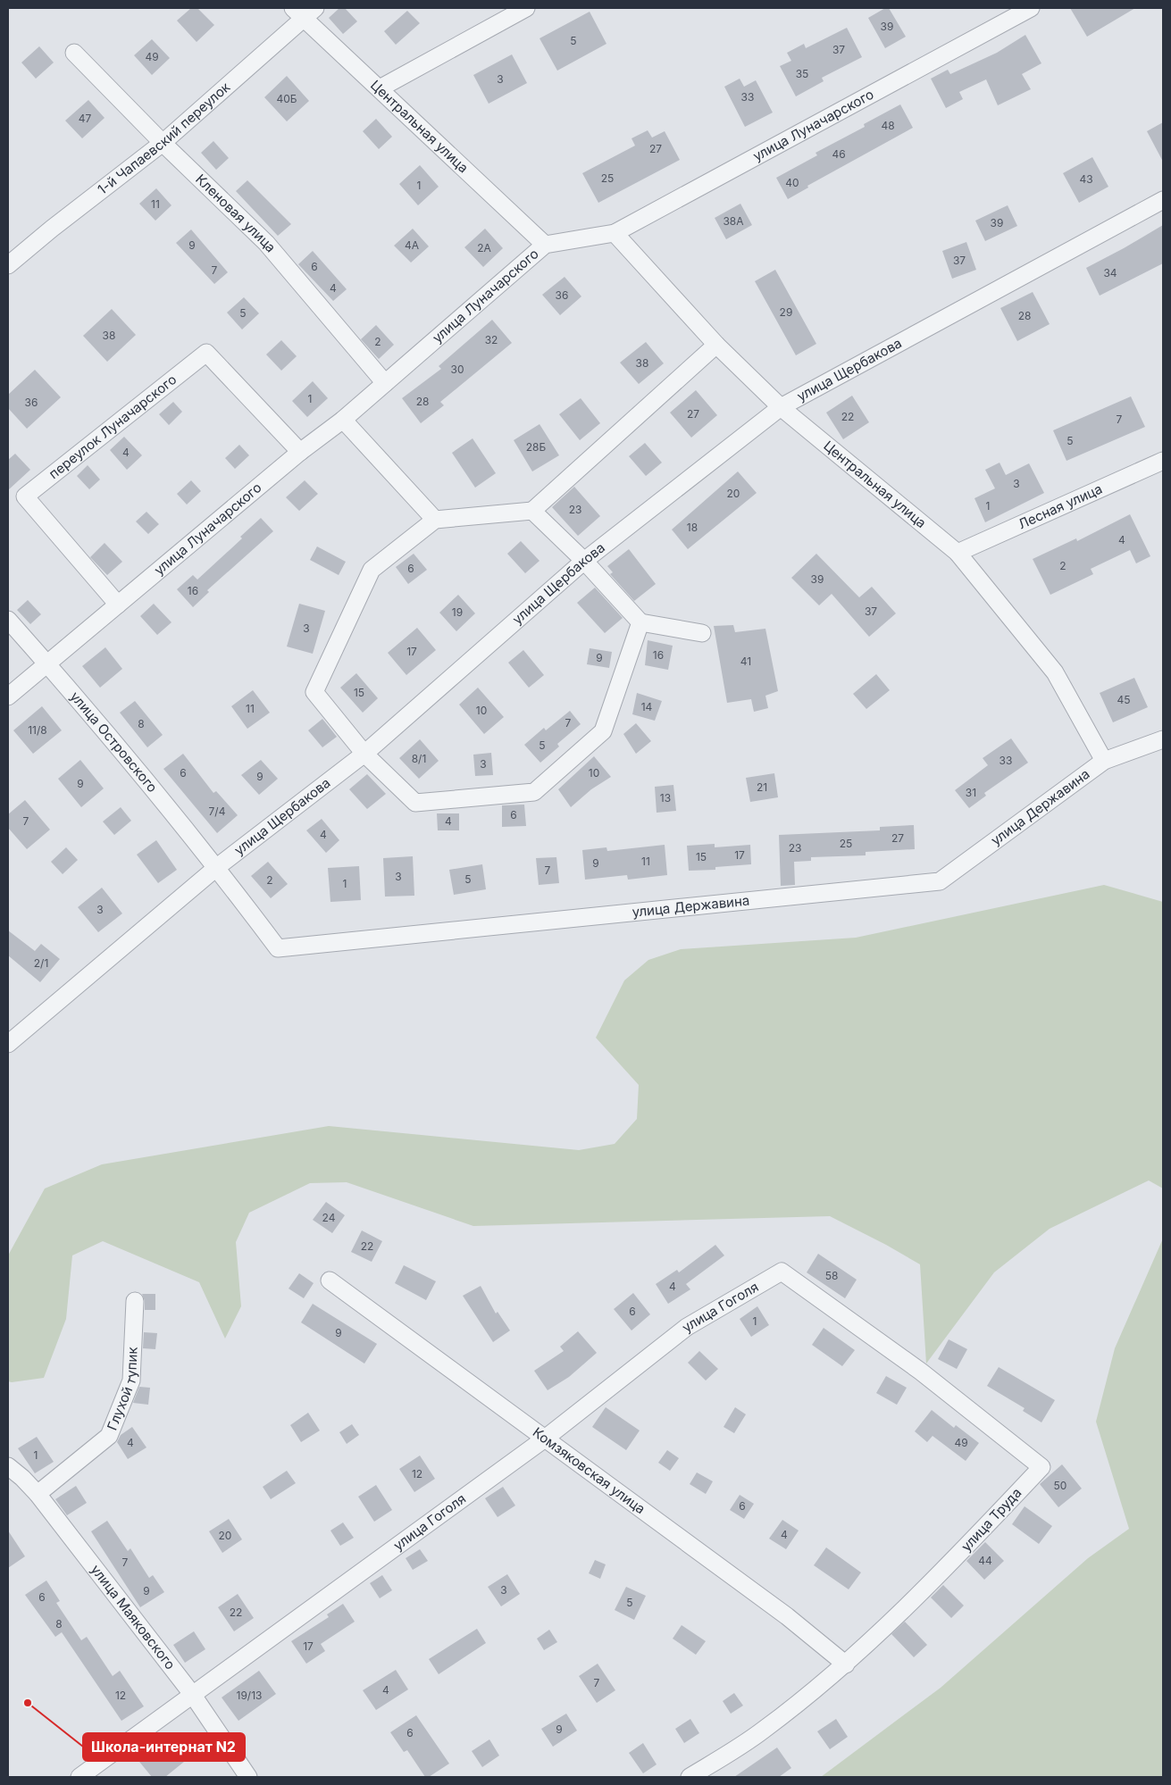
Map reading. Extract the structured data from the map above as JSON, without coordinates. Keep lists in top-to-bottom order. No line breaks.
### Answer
{"streets":{"street":["Центральная улица","улица Луначарского","1-й Чапаевский переулок","Кленовая улица","улица Щербакова","переулок Луначарского","Лесная улица","улица Островского","улица Державина","улица Гоголя","Глухой тупик","Комзяковская улица","улица Труда","улица Маяковского"]},"crossings":[["Центральная улица","улица Луначарского"],["Центральная улица","1-й Чапаевский переулок"],["Центральная улица","улица Щербакова"],["Центральная улица","Лесная улица"],["Центральная улица","улица Державина"],["улица Луначарского","Кленовая улица"],["улица Луначарского","переулок Луначарского"],["улица Луначарского","улица Островского"],["1-й Чапаевский переулок","Кленовая улица"],["улица Щербакова","улица Островского"],["улица Щербакова","улица Державина"],["улица Островского","улица Державина"],["улица Гоголя","Комзяковская улица"],["улица Гоголя","улица Труда"],["улица Гоголя","улица Маяковского"],["Глухой тупик","улица Маяковского"],["Комзяковская улица","улица Труда"]],"places":["Школа-интернат N2"],"house_numbers":["39","5","37","49","35","3","33","40Б","47","48","27","46","25","43","40","1","11","38А","39","9","4А","2А","37","6","7","34","4","36","29","5","28","38","32","2","38","30","1","28","36","27","22","7","5","28Б","4","3","20","1","23","18","4","2","6","39","16","37","19","3","17","16","9","41","15","45","14","11","10","7","8","11/8","5","8/1","33","3","6","10","9","9","21","31","13","7/4","6","7","4","4","27","25","23","17","15","11","9","7","3","5","2","1","3","2/1","24","22","58","4","6","1","9","4","49","1","12","50","6","4","20","44","7","3","9","6","5","22","8","17","7","4","12","19/13","9","6"]}
